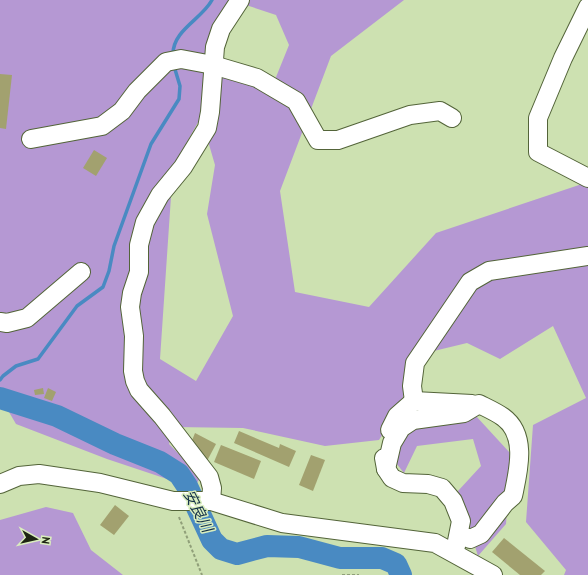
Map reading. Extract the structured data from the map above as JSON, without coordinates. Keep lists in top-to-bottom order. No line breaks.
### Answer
{"water":["安良川"],"north":"right"}
